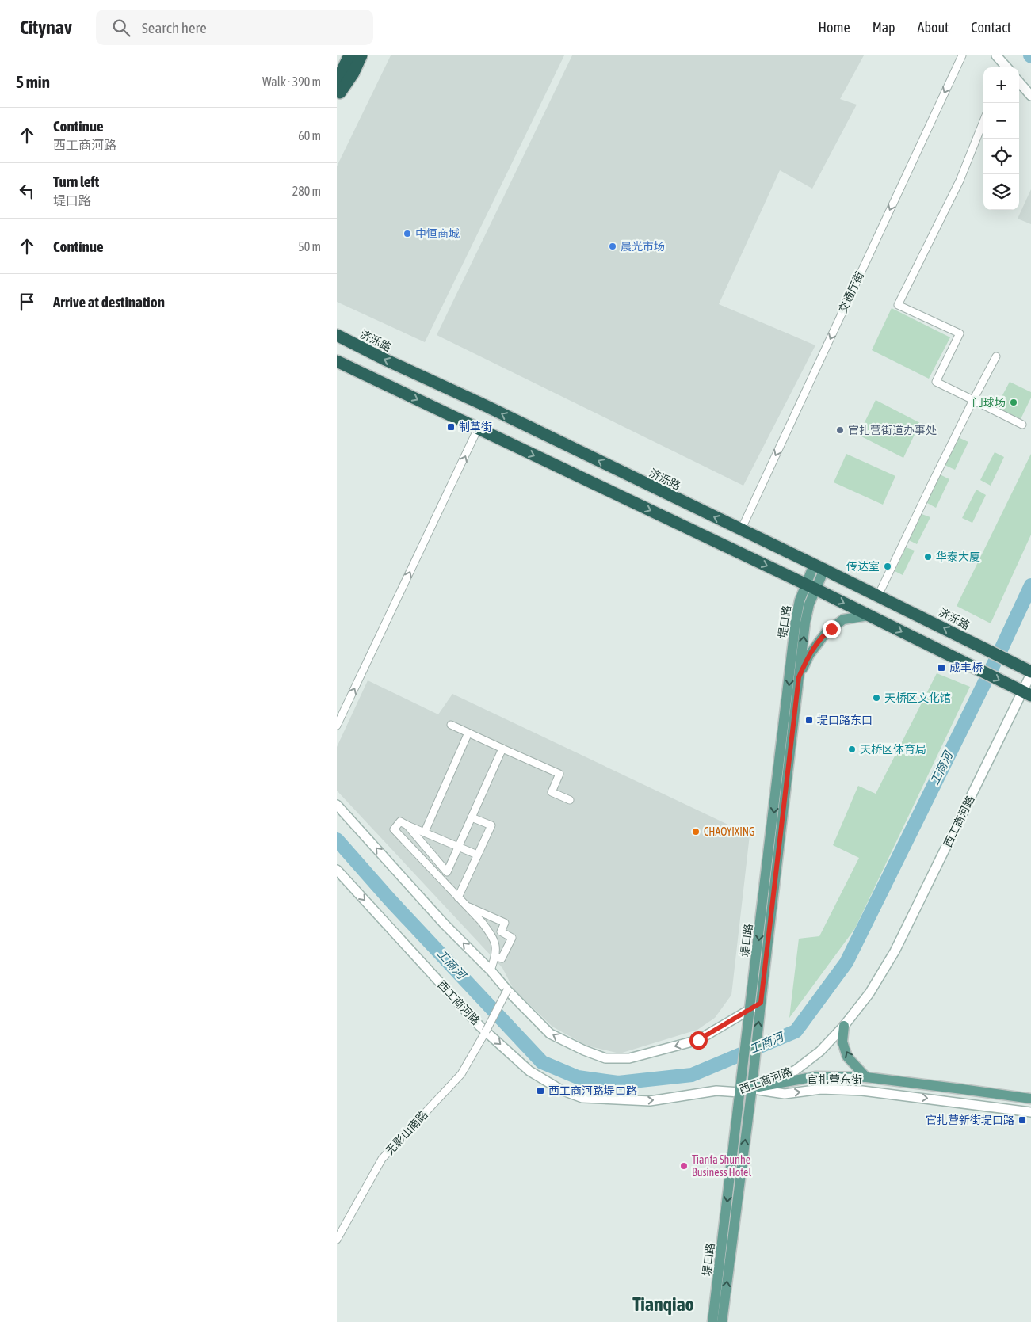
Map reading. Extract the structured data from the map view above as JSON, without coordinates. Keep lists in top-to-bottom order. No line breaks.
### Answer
{"streets":{"highway":["济泺路"],"main road":["堤口路","西工商河路","官扎营东街"],"street":["交通厅街","无影山南路"]},"crossings":[["交通厅街","济泺路"],["济泺路","堤口路"],["济泺路","西工商河路"],["堤口路","西工商河路"],["堤口路","官扎营东街"],["西工商河路","官扎营东街"],["西工商河路","无影山南路"]],"one_way":["交通厅街"],"districts":["Tianqiao"],"water":["工商河"],"places":{"other":["中恒商城","晨光市场","门球场","官扎营街道办事处","华泰大厦","传达室","天桥区文化馆","天桥区体育局","CHAOYIXING","Tianfa Shunhe Business Hotel"],"transit":["制革街","成丰桥","堤口路东口","西工商河路堤口路","官扎营新街堤口路"]},"page":{"header":"Citynav","search":"Search here","nav":["Home","Map","About","Contact"],"heading":["5 min","Walk · 390 m"],"map_buttons":["+","−"],"list":[["Continue","西工商河路","60 m"],["Turn left","堤口路","280 m"],["Continue","50 m"],"Arrive at destination"]}}
